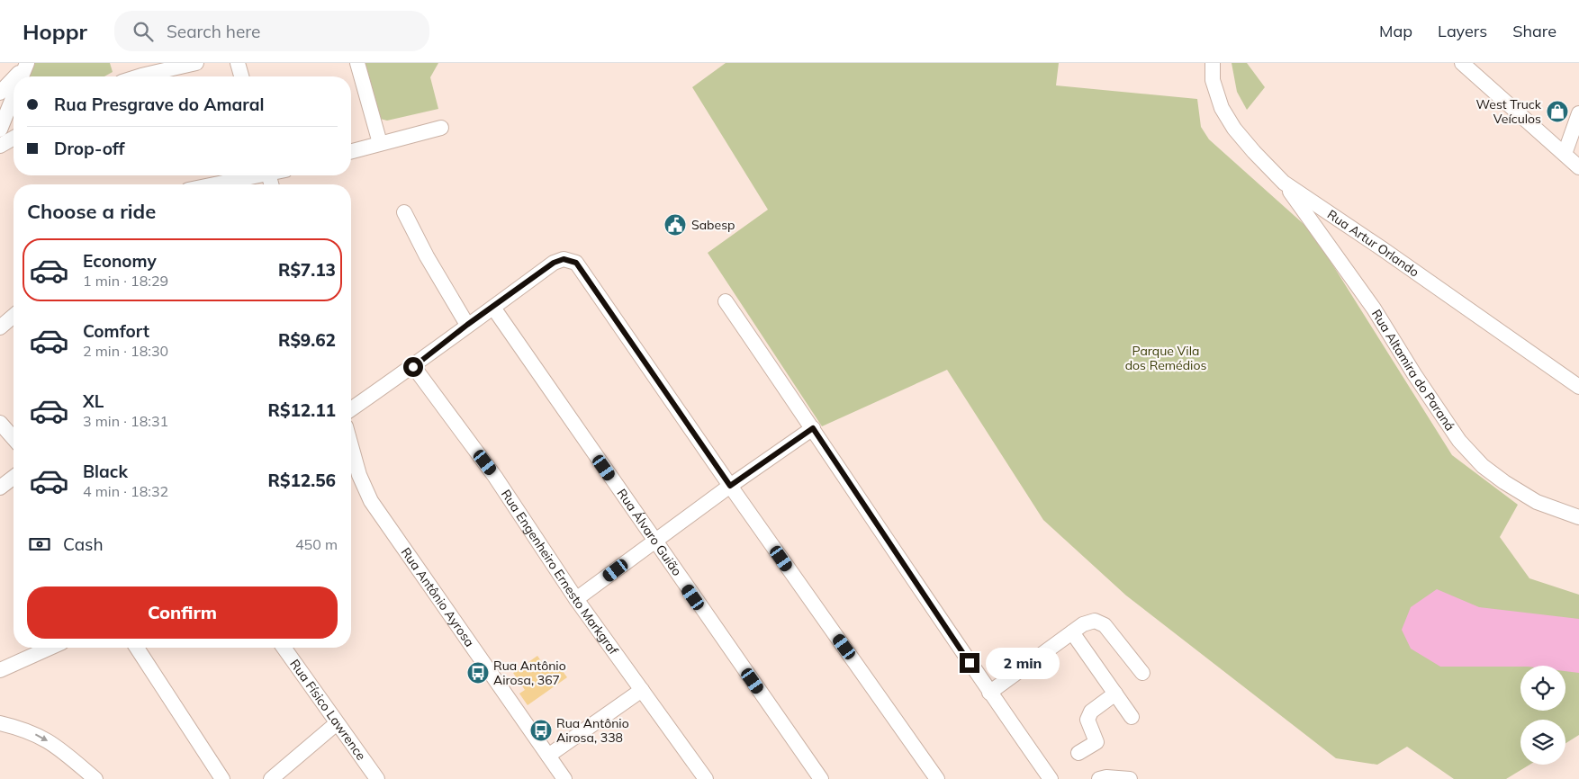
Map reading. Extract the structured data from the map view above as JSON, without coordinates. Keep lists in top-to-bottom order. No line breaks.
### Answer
{"streets":{"street":["Rua Artur Orlando","Rua Altamira do Paraná","Rua Álvaro Guião","Rua Engenheiro Ernesto Markgraf","Rua Antônio Ayrosa","Rua Físico Lawrence"]},"crossings":[["Rua Artur Orlando","Rua Altamira do Paraná"]],"parks":["Parque Vila dos Remédios"],"places":{"shop":["West Truck Veículos"],"public building":["Sabesp"],"bus stop":["Rua Antônio Airosa, 367","Rua Antônio Airosa, 338"]},"page":{"header":"Hoppr","search":"Search here","nav":["Map","Layers","Share"],"banner":["Rua Presgrave do Amaral","Drop-off"],"heading":"Choose a ride","list":[{"name":"Economy","note":"1 min · 18:29","value":"R$7.13"},{"name":"Comfort","note":"2 min · 18:30","value":"R$9.62"},{"name":"XL","note":"3 min · 18:31","value":"R$12.11"},{"name":"Black","note":"4 min · 18:32","value":"R$12.56"}],"pay":["Cash","450 m"],"buttons":"Confirm","bubble":"2 min"}}
